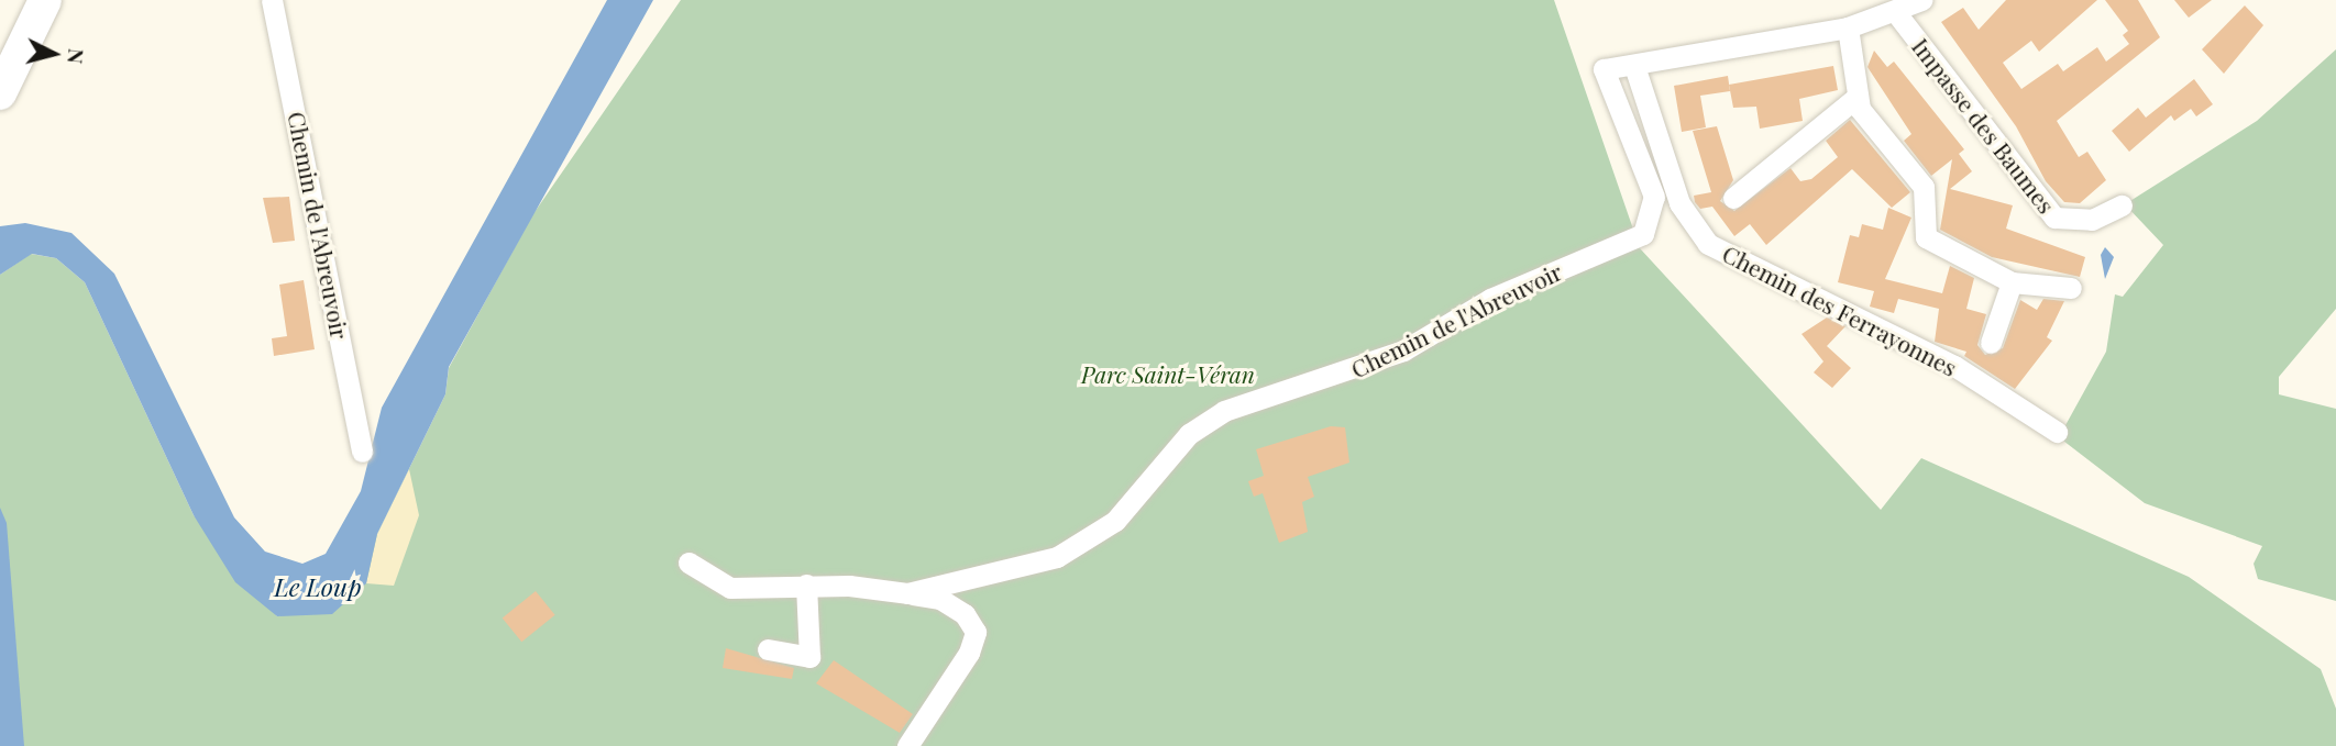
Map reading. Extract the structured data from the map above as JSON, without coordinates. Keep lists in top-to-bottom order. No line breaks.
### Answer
{"streets":{"street":["Impasse des Baumes","Chemin de l'Abreuvoir","Chemin des Ferrayonnes"]},"crossings":[["Chemin de l'Abreuvoir","Chemin des Ferrayonnes"]],"water":["Le Loup"],"parks":["Parc Saint-Véran"],"north":"right"}
